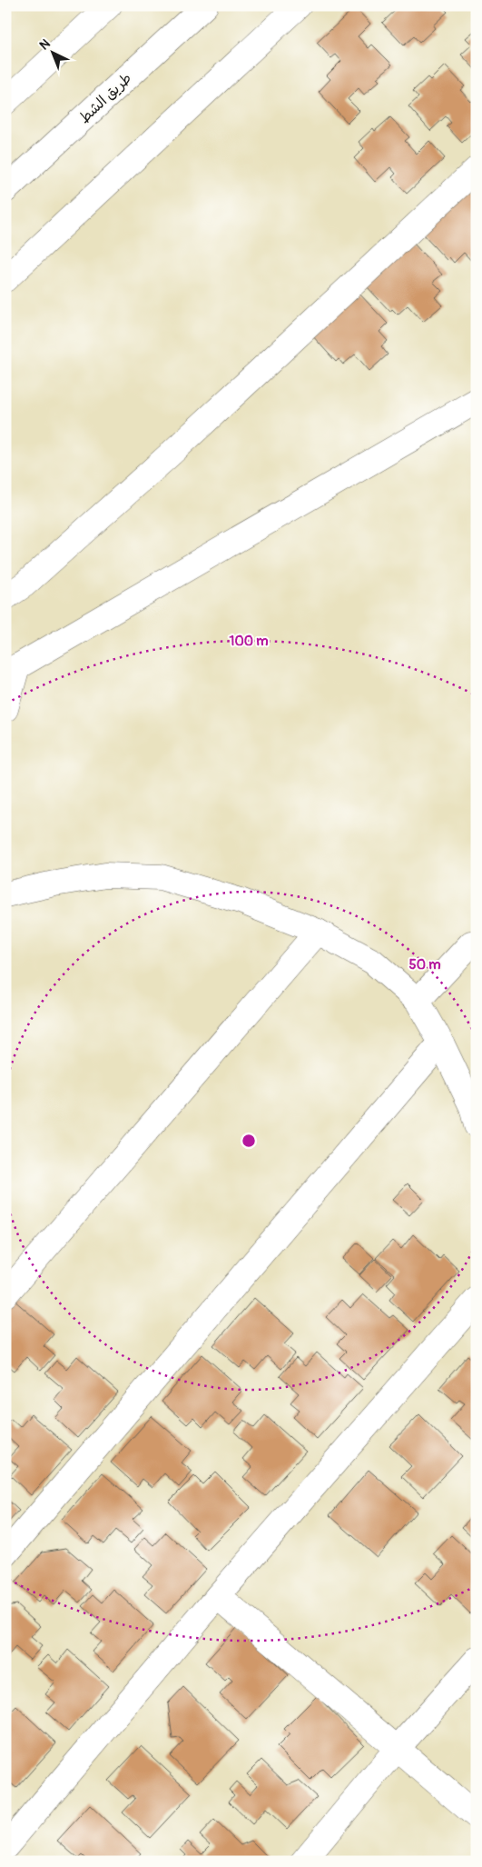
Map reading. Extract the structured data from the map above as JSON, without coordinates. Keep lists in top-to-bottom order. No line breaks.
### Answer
{"streets":{"street":["طريق الشط"]},"north":"top left","rings":["100 m","50 m"]}
